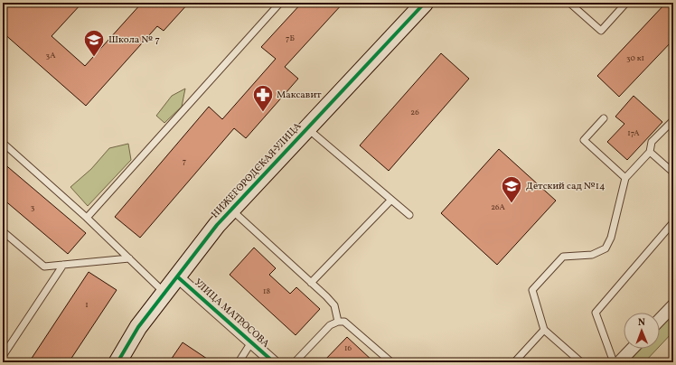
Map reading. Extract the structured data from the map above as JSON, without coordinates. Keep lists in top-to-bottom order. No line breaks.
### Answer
{"streets":{"street":["НИЖЕГОРОДСКАЯ УЛИЦА","УЛИЦА МАТРОСОВА"]},"crossings":[["НИЖЕГОРОДСКАЯ УЛИЦА","УЛИЦА МАТРОСОВА"]],"places":{"school or university":["Школа № 7","Детский сад №14"],"pharmacy":["Максавит"]},"house_numbers":["7Б","3А","30 к1","26","17А","7","3","26А","18","1","16"],"north":"top"}
